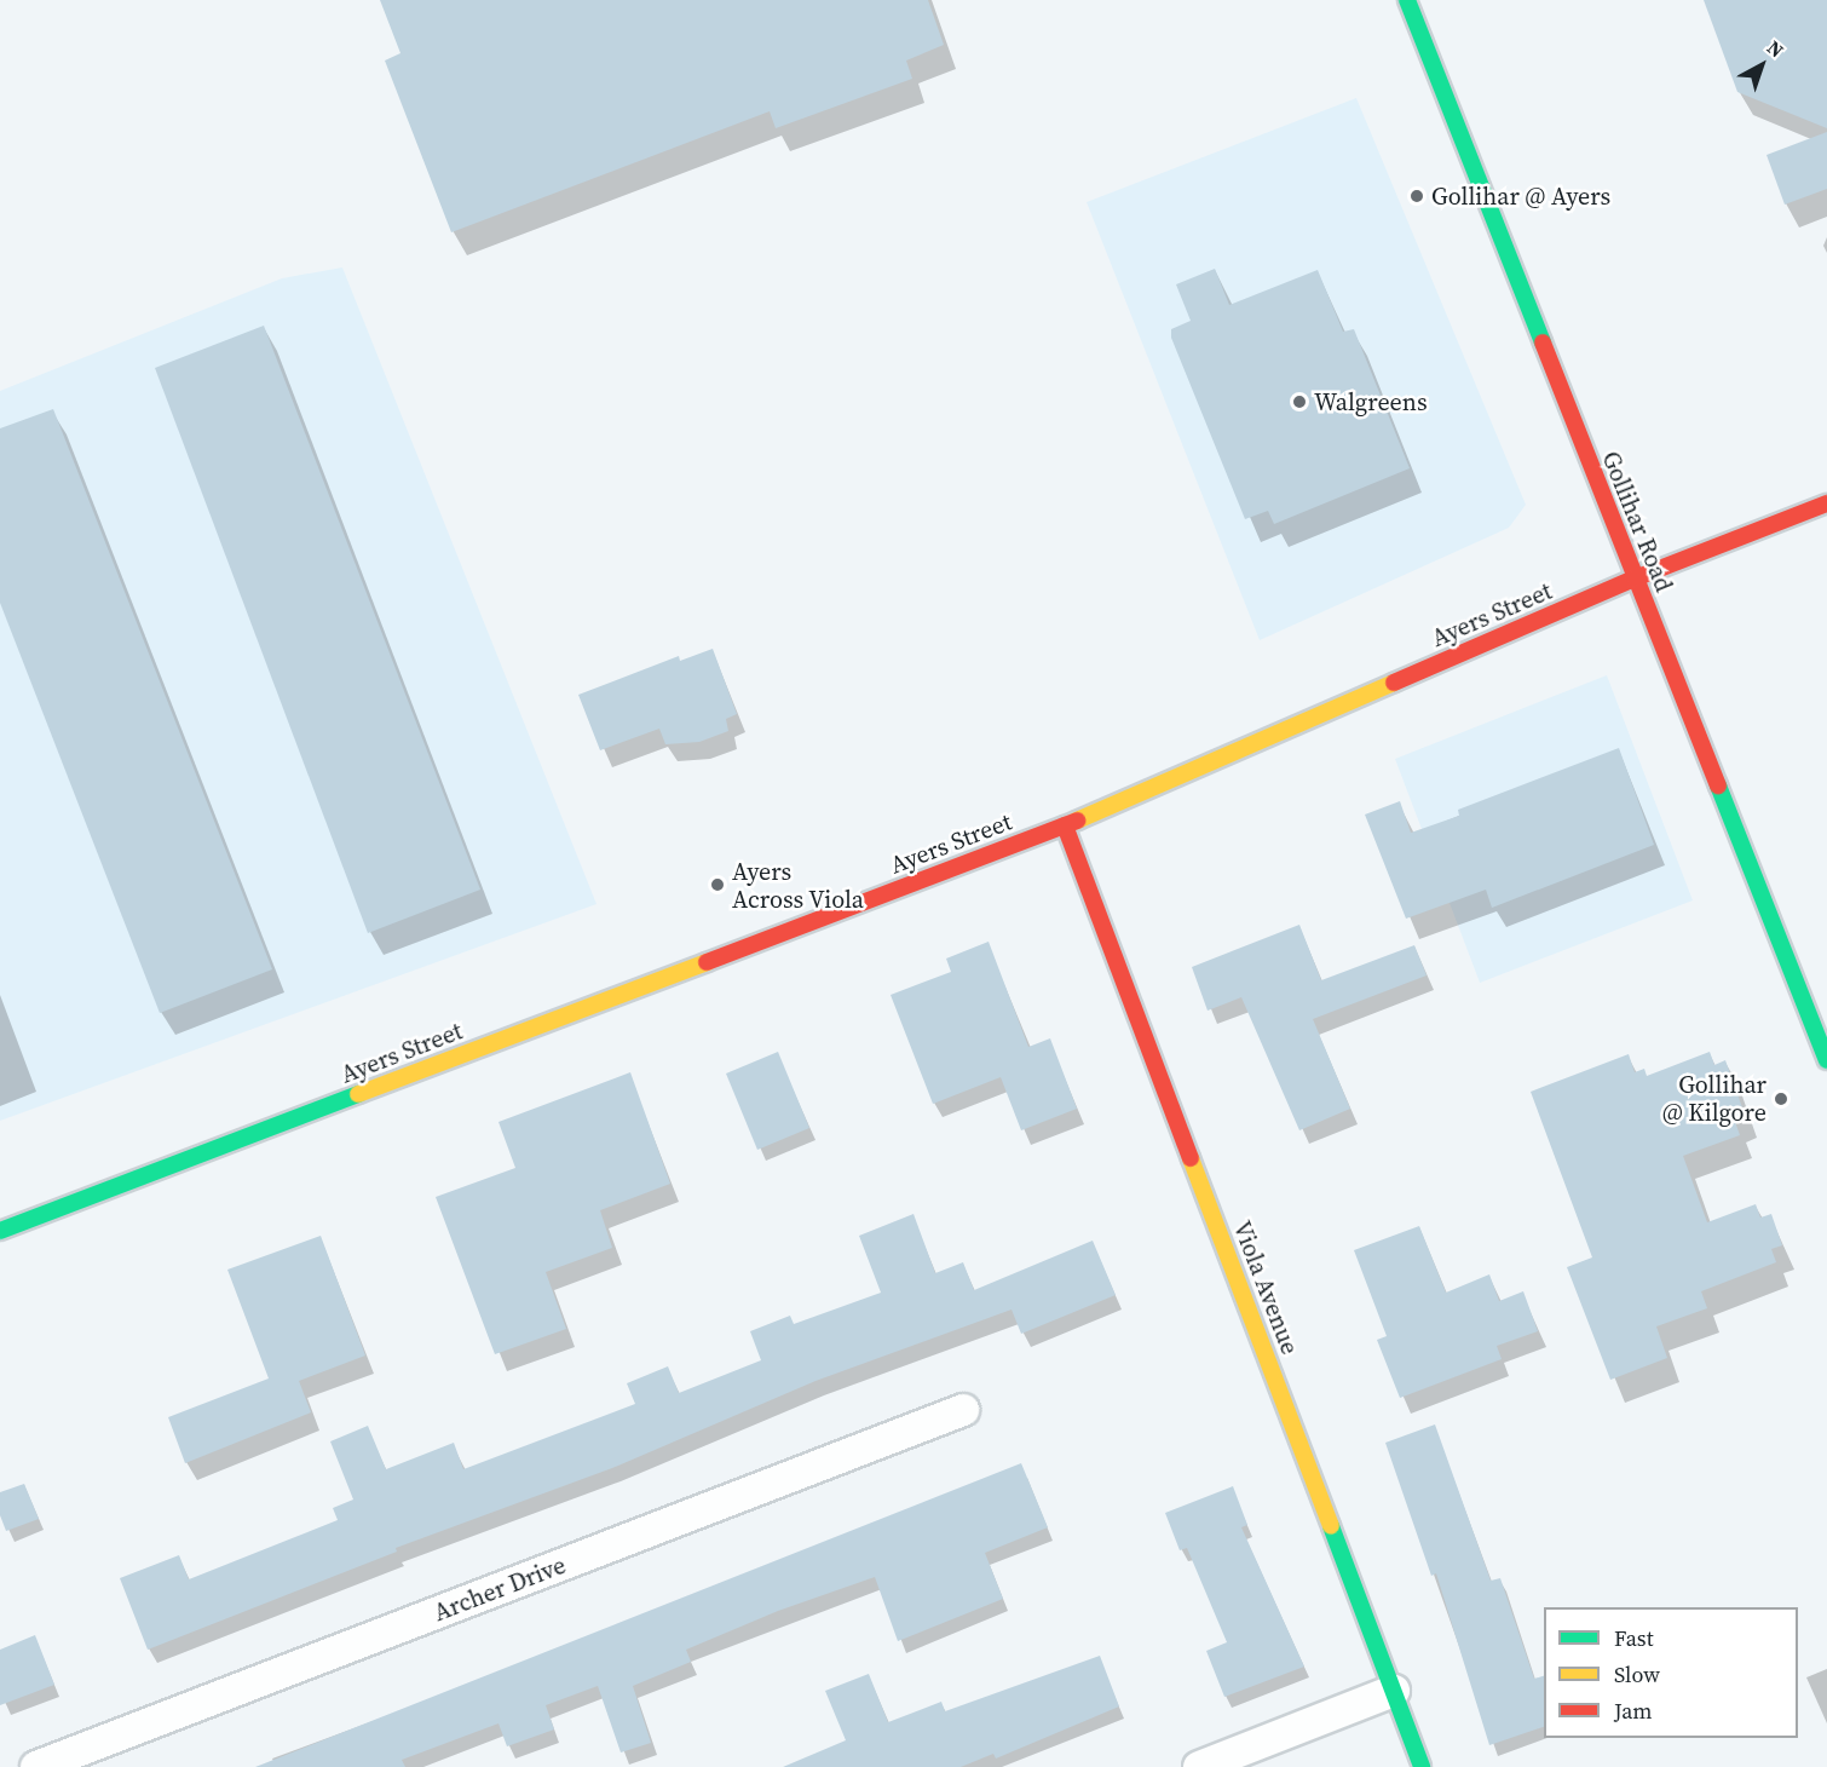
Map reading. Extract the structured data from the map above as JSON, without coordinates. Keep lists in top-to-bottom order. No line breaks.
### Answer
{"streets":{"main road":["Gollihar Road","Ayers Street","Viola Avenue"],"street":["Archer Drive"]},"crossings":[["Gollihar Road","Ayers Street"],["Ayers Street","Viola Avenue"]],"places":["Gollihar @ Ayers","Walgreens","Ayers Across Viola","Gollihar @ Kilgore"],"legend":["Fast","Slow","Jam"],"north":"top right"}
